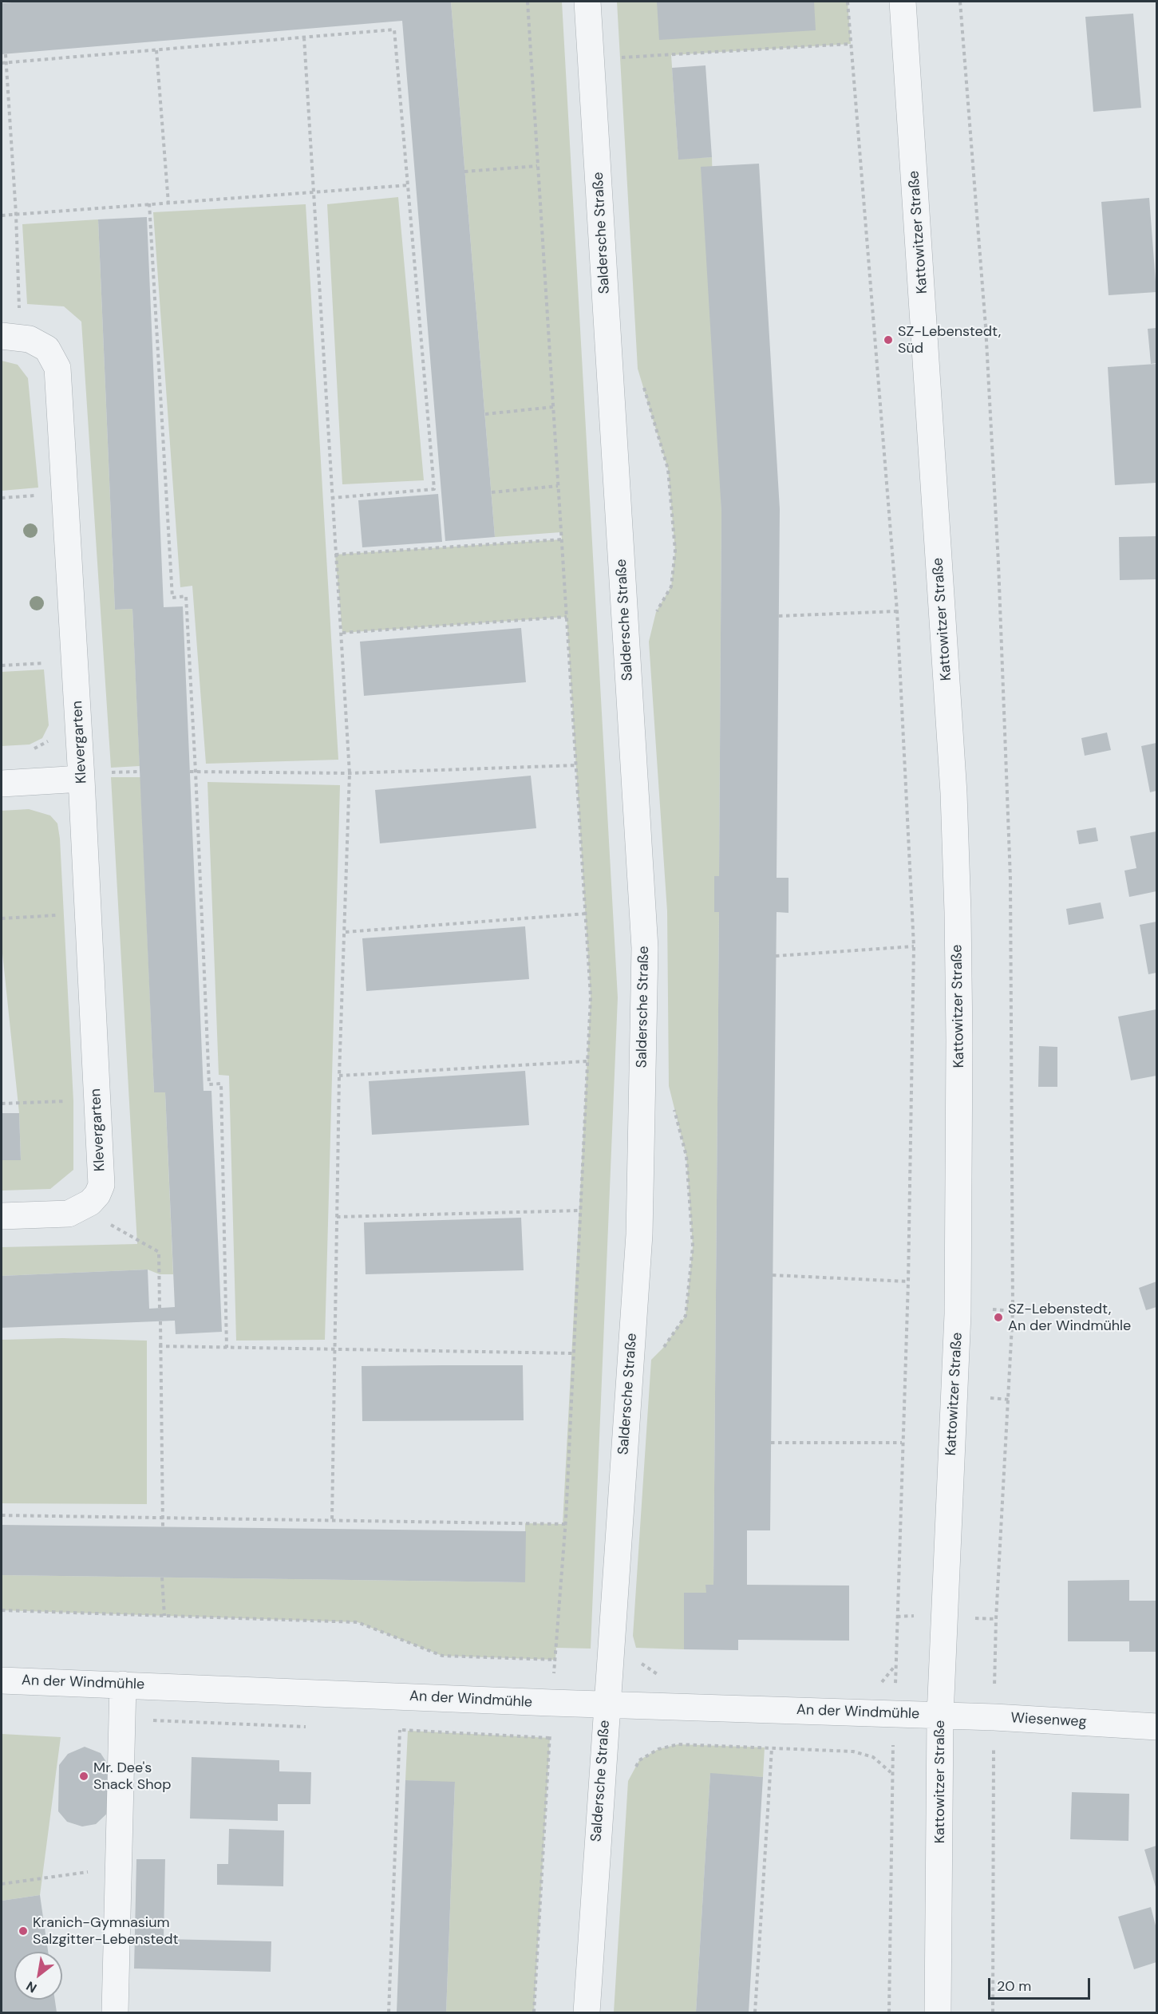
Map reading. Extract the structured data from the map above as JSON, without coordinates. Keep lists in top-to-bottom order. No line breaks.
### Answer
{"streets":{"street":["Kattowitzer Straße","Saldersche Straße","Klevergarten","An der Windmühle","Wiesenweg"]},"crossings":[["Kattowitzer Straße","An der Windmühle"],["Kattowitzer Straße","Wiesenweg"],["Saldersche Straße","An der Windmühle"],["An der Windmühle","Wiesenweg"]],"places":["SZ-Lebenstedt, Süd","SZ-Lebenstedt, An der Windmühle","Mr. Dee's Snack Shop","Kranich-Gymnasium Salzgitter-Lebenstedt"],"scale_bar":"20 m","north":"bottom left"}
